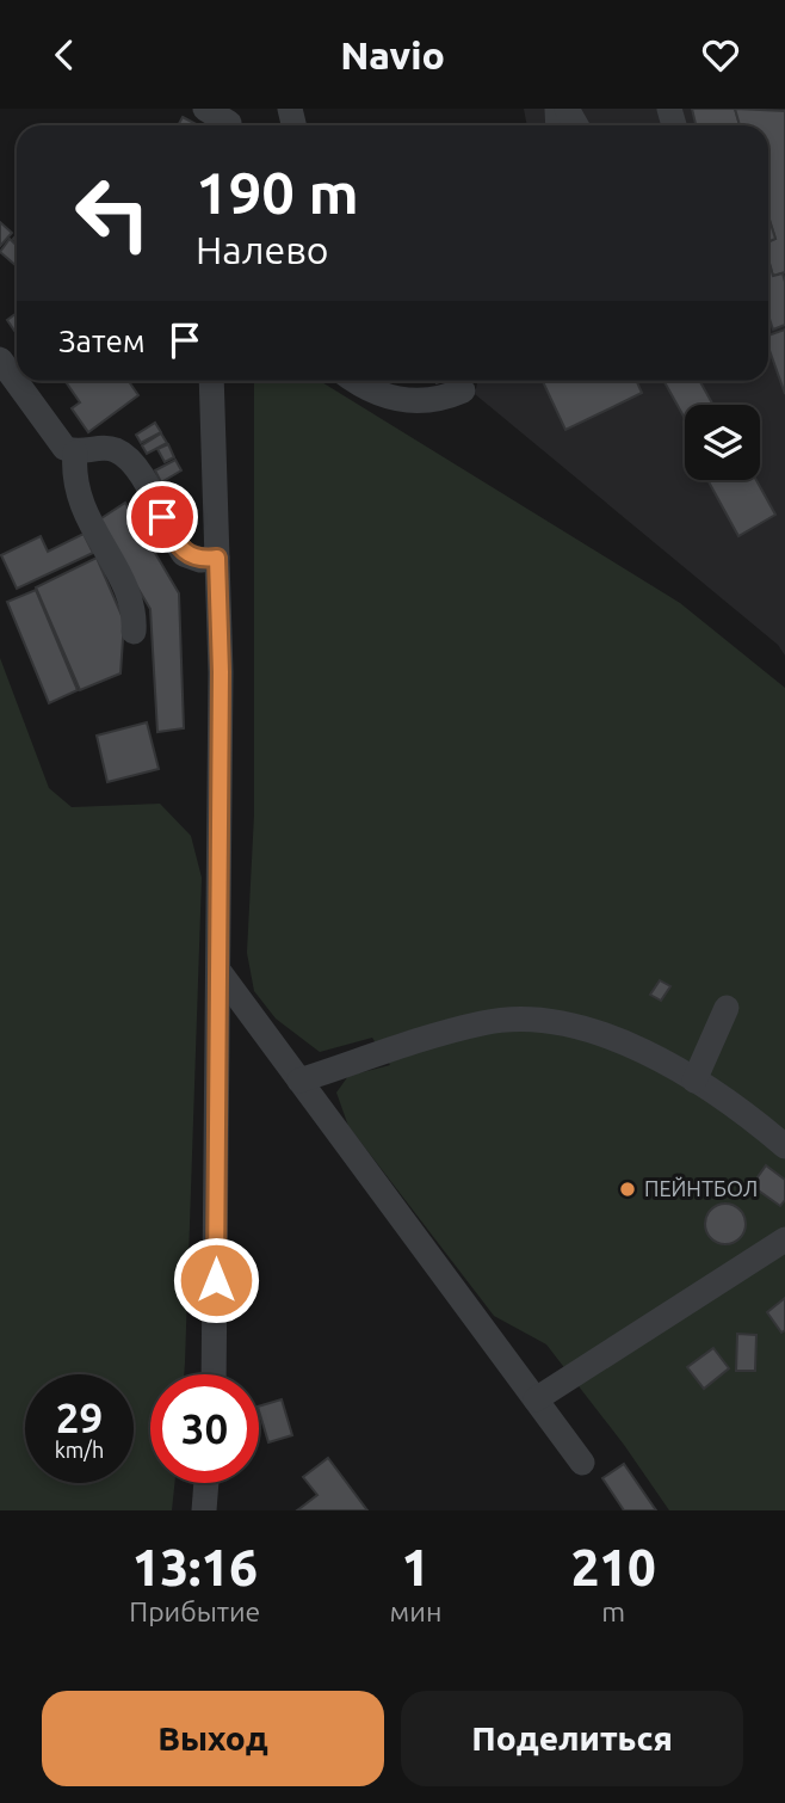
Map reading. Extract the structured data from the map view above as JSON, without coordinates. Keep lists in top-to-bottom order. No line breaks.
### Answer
{"places":["ПЕЙНТБОЛ"],"page":{"header":"Navio","turn":["190 m","Налево"],"then":"Затем","speed":"29 km/h","limit":"30","eta":["13:16","Прибытие","1","мин","210","m"],"buttons":["Выход","Поделиться"]}}
